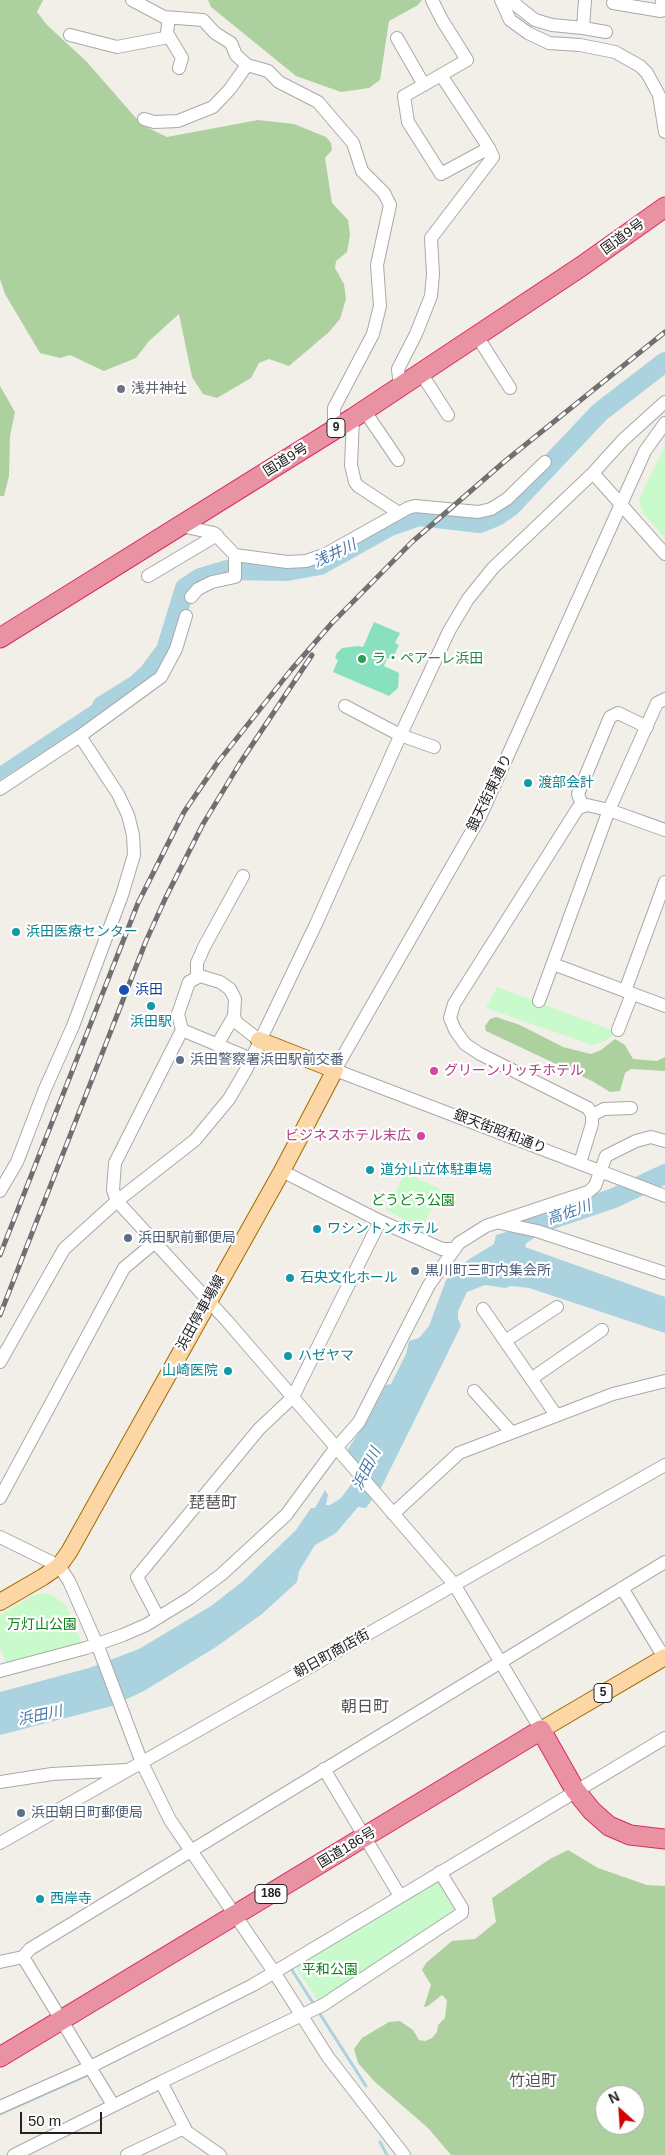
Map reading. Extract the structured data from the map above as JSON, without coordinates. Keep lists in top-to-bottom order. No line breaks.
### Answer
{"streets":{"highway":["国道9号","9","国道186号","186"],"main road":["浜田停車場線","5"],"street":["銀天街東通り","銀天街昭和通り","朝日町商店街"]},"crossings":[["銀天街東通り","銀天街昭和通り"],["銀天街東通り","浜田停車場線"],["銀天街昭和通り","浜田停車場線"],["5","国道186号"]],"districts":["琵琶町","朝日町","竹迫町"],"water":["浅井川","高佐川","浜田川"],"parks":["どうどう公園","万灯山公園","平和公園"],"places":["浅井神社","ラ・ペアーレ浜田","渡部会計","浜田医療センター","浜田","浜田駅","浜田警察署浜田駅前交番","グリーンリッチホテル","ビジネスホテル末広","道分山立体駐車場","ワシントンホテル","浜田駅前郵便局","黒川町三町内集会所","石央文化ホール","ハゼヤマ","山崎医院","浜田朝日町郵便局","西岸寺"],"scale_bar":"50 m","north":"top left"}
